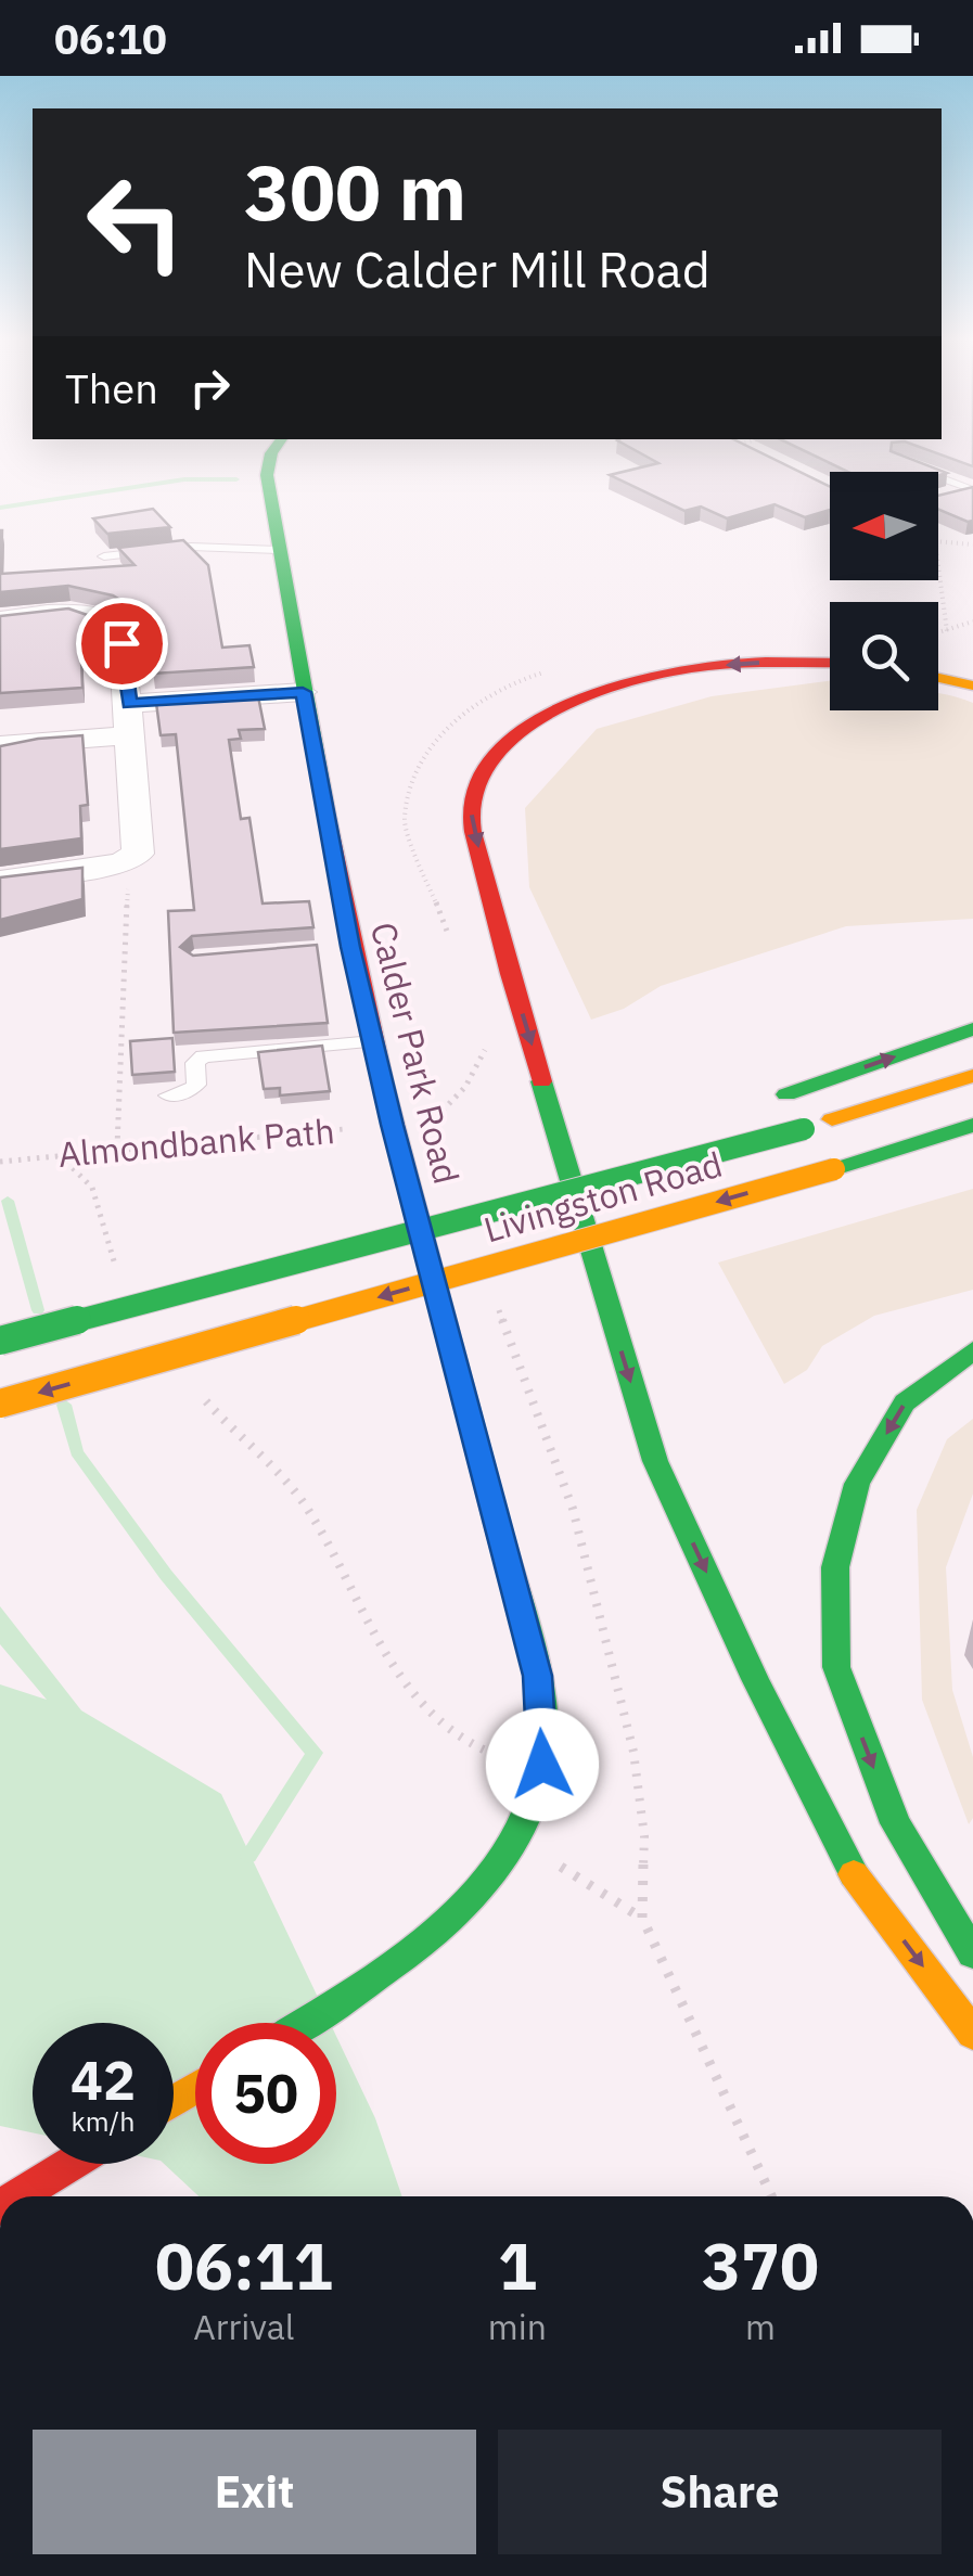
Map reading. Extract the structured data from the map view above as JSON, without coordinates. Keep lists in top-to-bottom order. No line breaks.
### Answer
{"streets":{"main road":["Calder Park Road","Livingston Road"],"path":["Almondbank Path"]},"crossings":[["Calder Park Road","Almondbank Path"]],"north":"left","page":{"status":"06:10","turn":["300 m","New Calder Mill Road"],"then":"Then","speed":"42 km/h","limit":"50","eta":["06:11","Arrival","1","min","370","m"],"buttons":["Exit","Share"]}}
